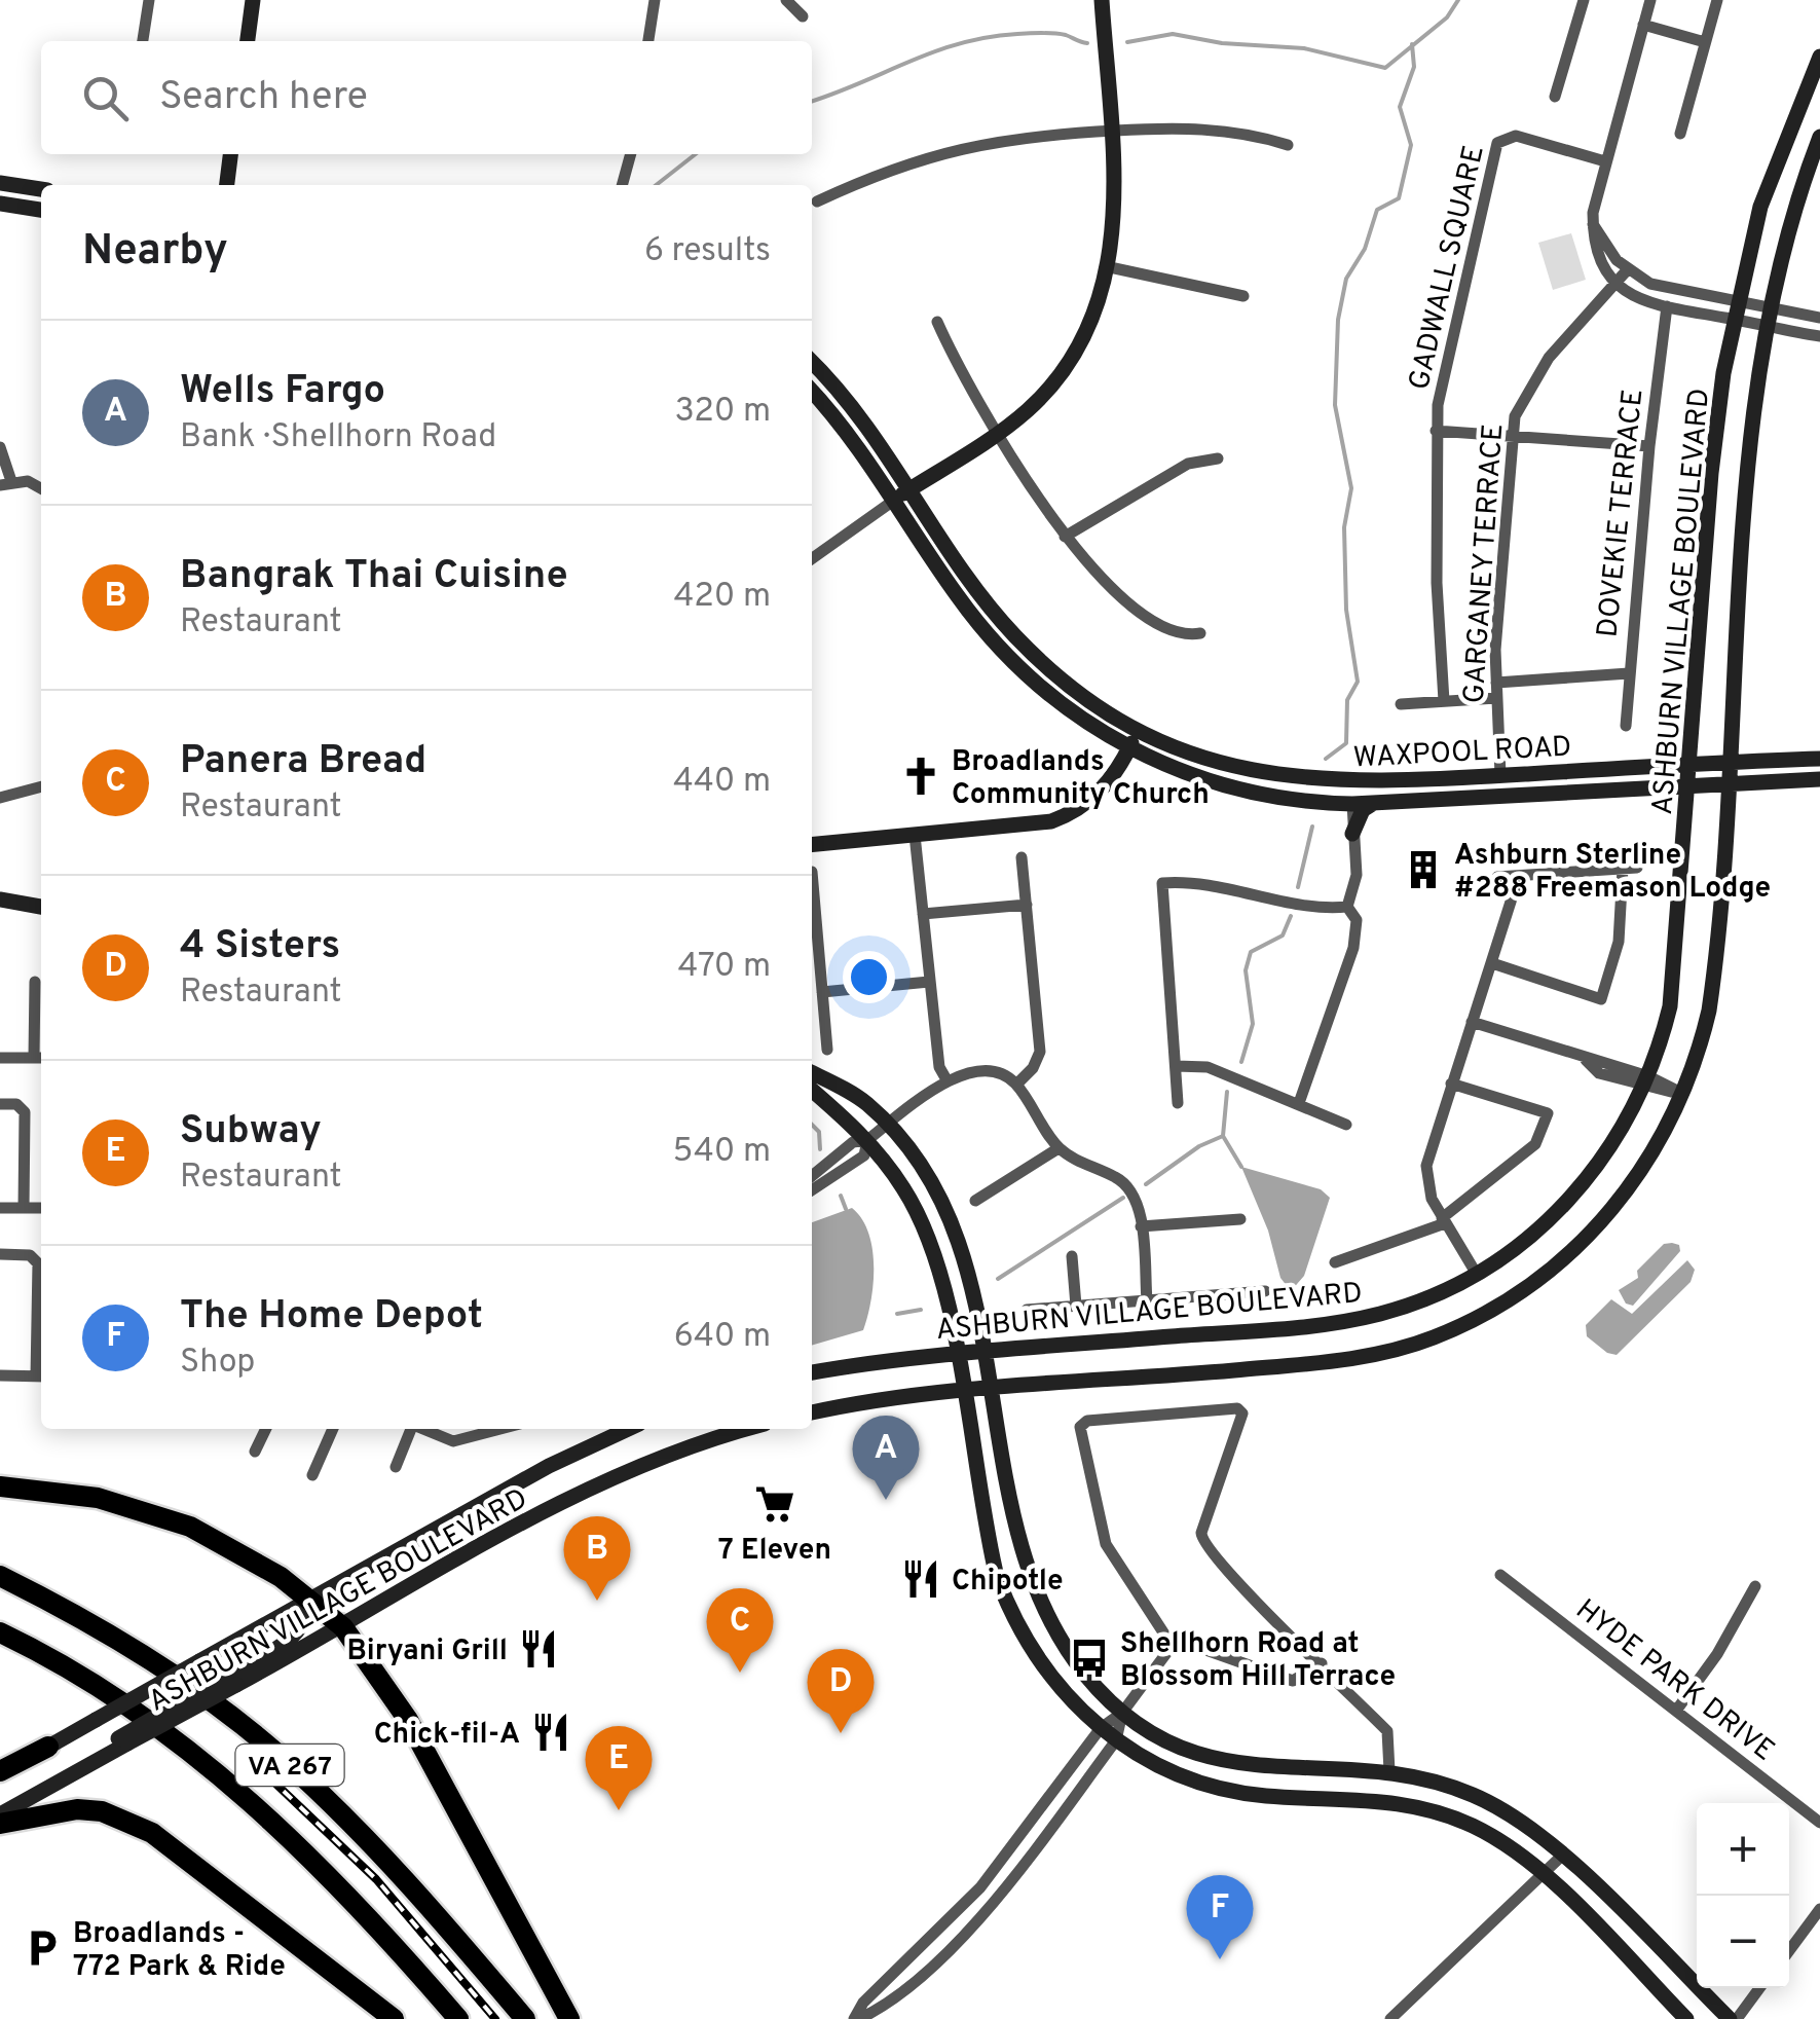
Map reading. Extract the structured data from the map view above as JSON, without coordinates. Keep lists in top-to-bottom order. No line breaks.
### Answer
{"streets":{"highway":["VA 267"],"main road":["ASHBURN VILLAGE BOULEVARD","WAXPOOL ROAD"],"street":["GADWALL SQUARE","DOVEKIE TERRACE","GARGANEY TERRACE","HYDE PARK DRIVE"]},"crossings":[["GARGANEY TERRACE","WAXPOOL ROAD"],["ASHBURN VILLAGE BOULEVARD","WAXPOOL ROAD"]],"places":{"church":["Broadlands Community Church"],"building":["Ashburn Sterline #288 Freemason Lodge"],"supermarket":["7 Eleven"],"restaurant":["Chipotle","Biryani Grill","Chick-fil-A"],"bus stop":["Shellhorn Road at Blossom Hill Terrace"],"parking":["Broadlands - 772 Park & Ride"]},"page":{"search":"Search here","heading":["Nearby","6 results"],"list":[{"mark":"A","name":"Wells Fargo","note":"Bank · Shellhorn Road","value":"320 m"},{"mark":"B","name":"Bangrak Thai Cuisine","note":"Restaurant","value":"420 m"},{"mark":"C","name":"Panera Bread","note":"Restaurant","value":"440 m"},{"mark":"D","name":"4 Sisters","note":"Restaurant","value":"470 m"},{"mark":"E","name":"Subway","note":"Restaurant","value":"540 m"},{"mark":"F","name":"The Home Depot","note":"Shop","value":"640 m"}],"pins":["A","B","C","D","E","F"],"map_buttons":["+","−"]}}
